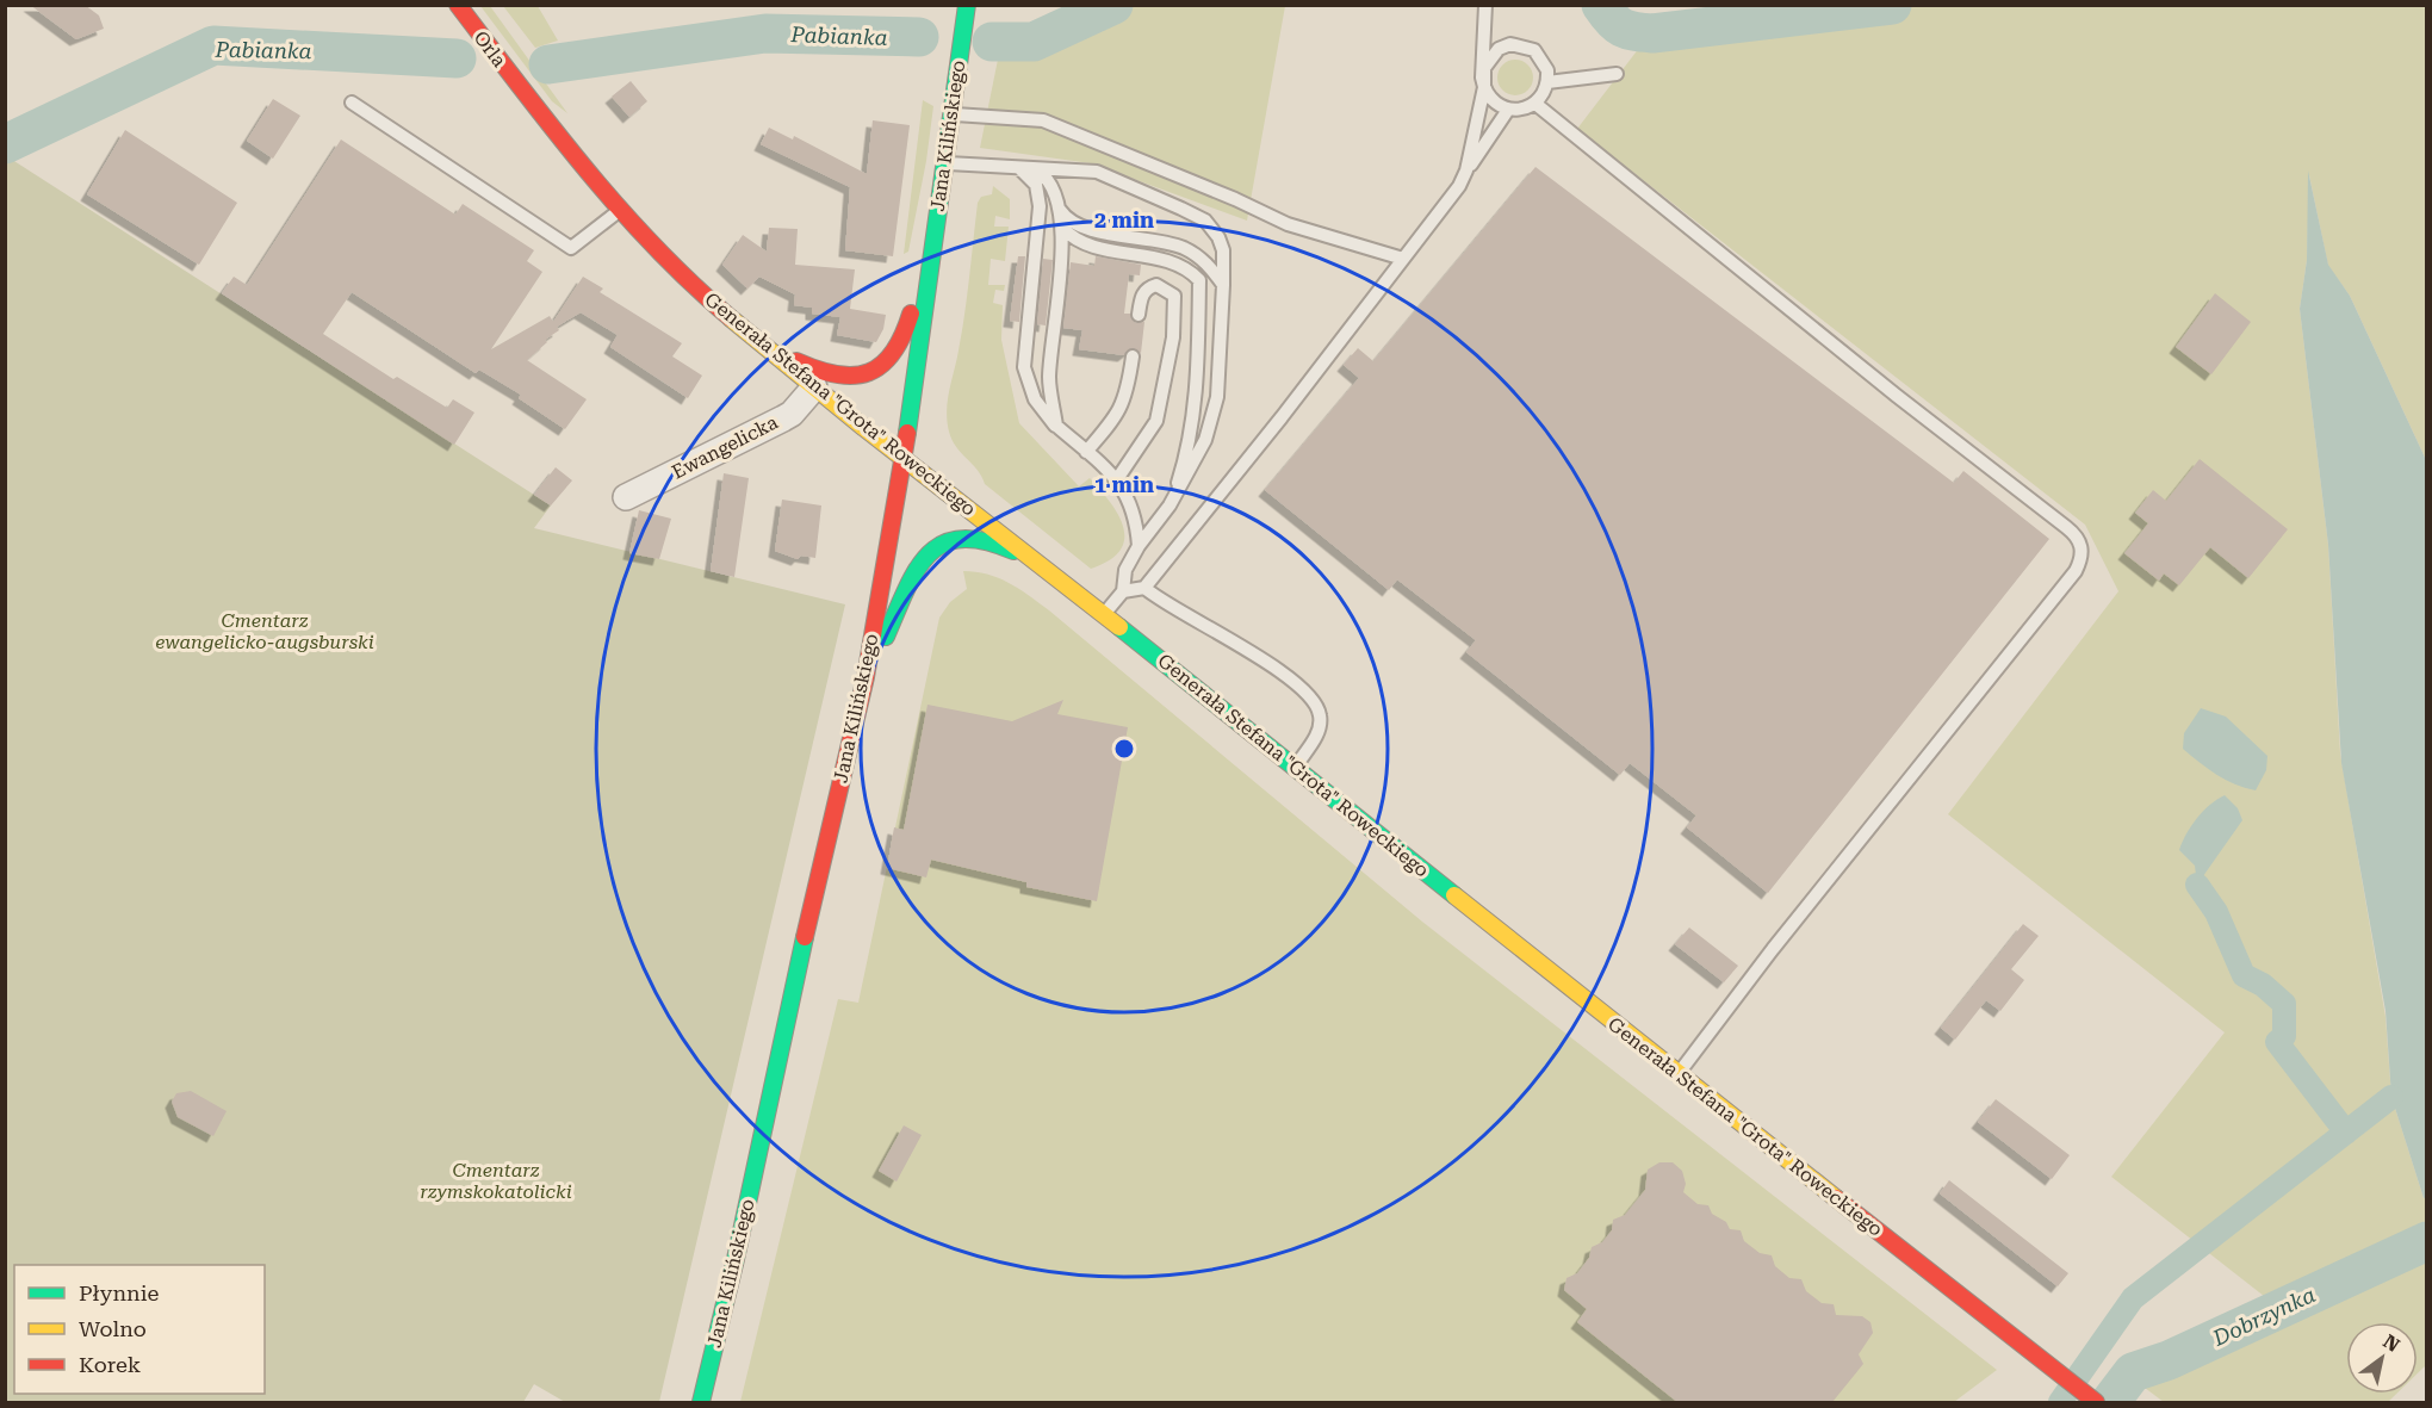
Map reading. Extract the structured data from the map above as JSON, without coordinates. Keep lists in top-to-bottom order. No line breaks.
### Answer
{"streets":{"street":["Orla","Jana Kilińskiego","Generała Stefana \"Grota\" Roweckiego","Ewangelicka"]},"crossings":[["Orla","Generała Stefana \"Grota\" Roweckiego"],["Jana Kilińskiego","Generała Stefana \"Grota\" Roweckiego"],["Generała Stefana \"Grota\" Roweckiego","Ewangelicka"]],"water":["Pabianka","Dobrzynka"],"parks":["Cmentarz ewangelicko-augsburski","Cmentarz rzymskokatolicki"],"legend":["Płynnie","Wolno","Korek"],"north":"top right","rings":["2 min","1 min"]}
